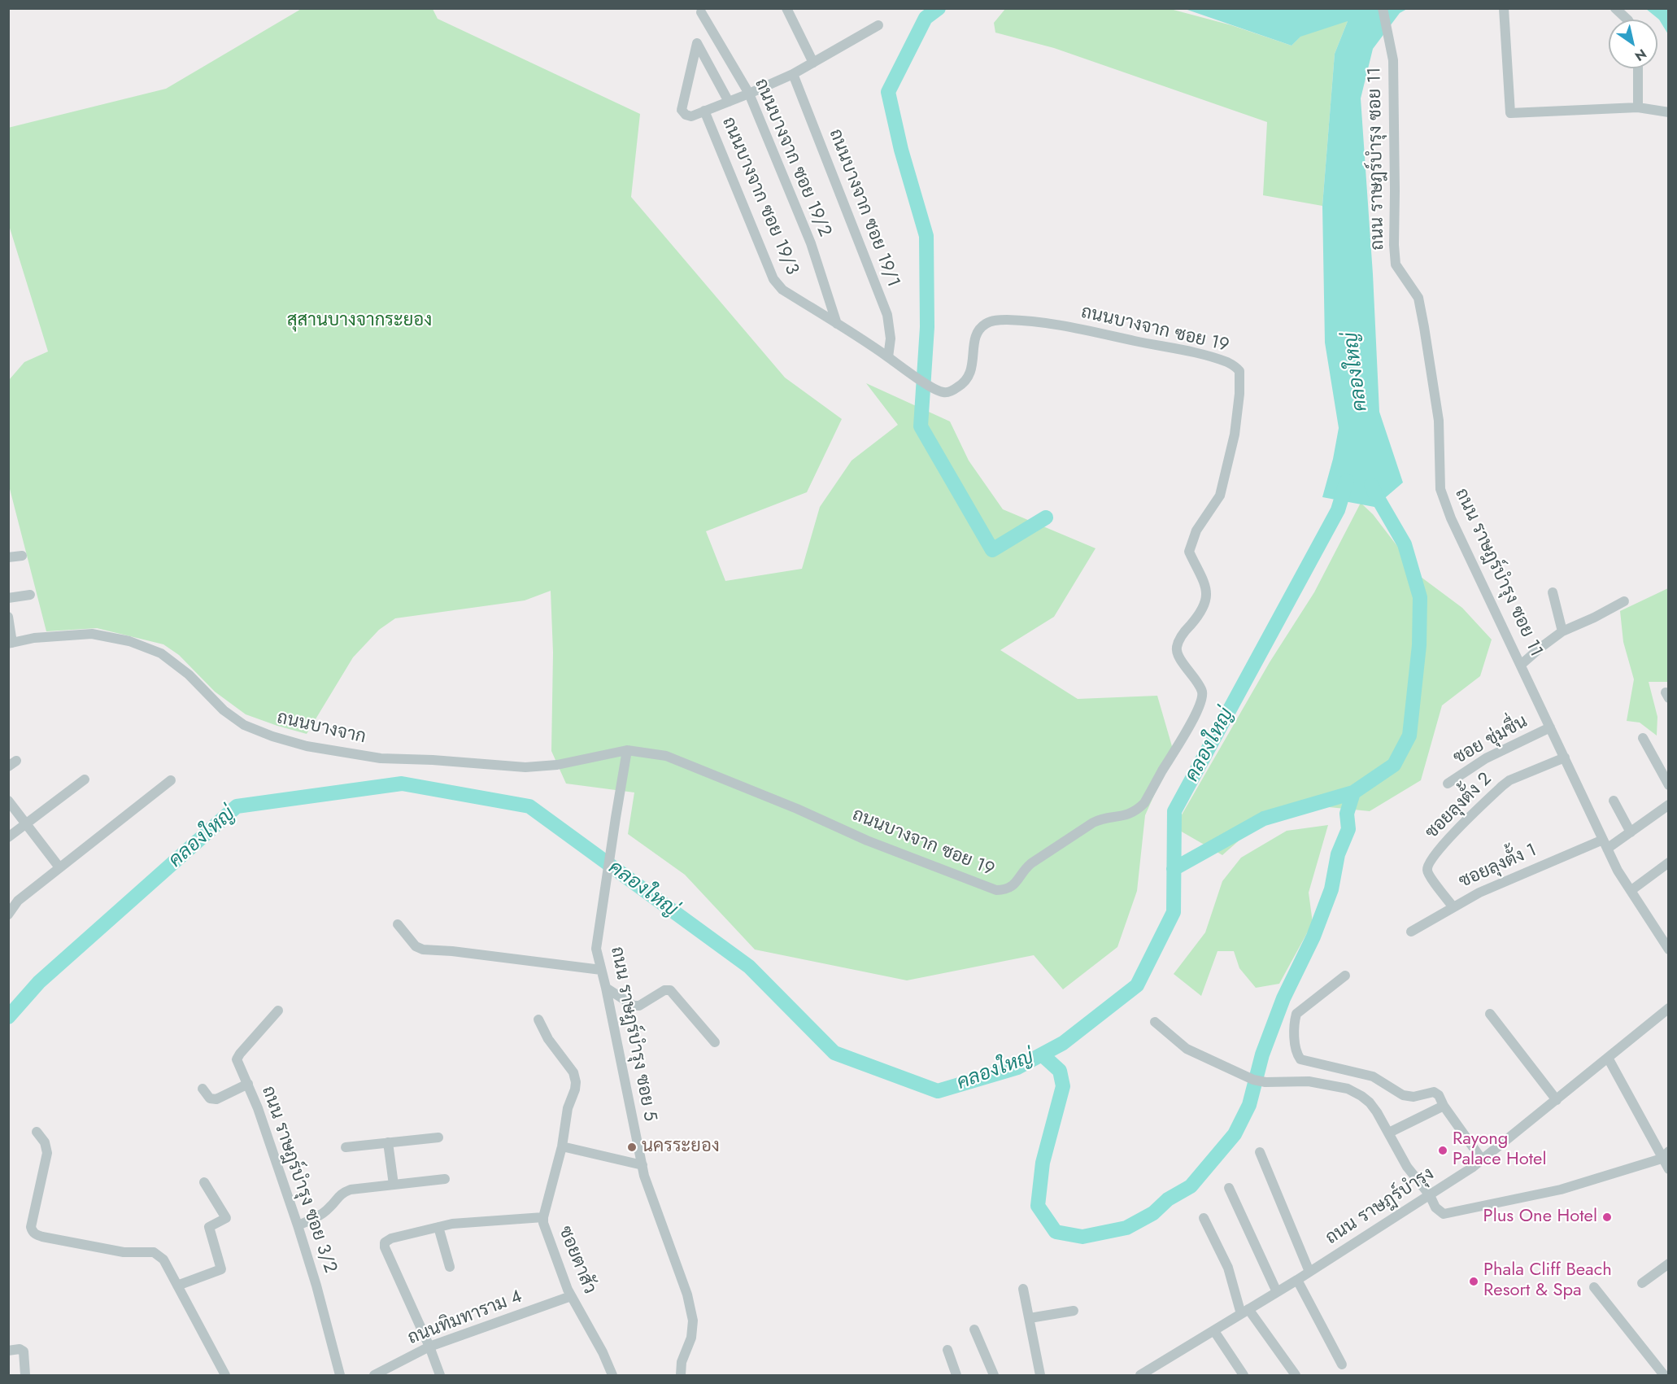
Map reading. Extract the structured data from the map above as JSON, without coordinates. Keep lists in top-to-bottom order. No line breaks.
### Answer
{"streets":{"street":["ถนนบางจาก ซอย 19/2","ถนน ราษฎร์บำรุง ซอย 11","ถนนบางจาก ซอย 19/3","ถนนบางจาก ซอย 19/1","ถนนบางจาก ซอย 19","ถนนบางจาก","ซอย ชุ่มชื่น","ซอยลุงตั้ง 2","ซอยลุงตั้ง 1","ถนน ราษฎร์บำรุง ซอย 5","ถนน ราษฎร์บำรุง ซอย 3/2","ถนน ราษฎร์บำรุง","ซอยตาสัว","ถนนทิมทาราม 4"]},"crossings":[["ถนนบางจาก ซอย 19/2","ถนนบางจาก ซอย 19/3"],["ถนนบางจาก ซอย 19/2","ถนนบางจาก ซอย 19"],["ถนน ราษฎร์บำรุง ซอย 11","ซอย ชุ่มชื่น"],["ถนน ราษฎร์บำรุง ซอย 11","ซอยลุงตั้ง 2"],["ถนน ราษฎร์บำรุง ซอย 11","ซอยลุงตั้ง 1"],["ถนนบางจาก ซอย 19/3","ถนนบางจาก ซอย 19"],["ถนนบางจาก ซอย 19/1","ถนนบางจาก ซอย 19"],["ถนนบางจาก ซอย 19","ถนนบางจาก"],["ถนนบางจาก ซอย 19","ถนน ราษฎร์บำรุง ซอย 5"],["ถนนบางจาก","ถนน ราษฎร์บำรุง ซอย 5"],["ซอยลุงตั้ง 2","ซอยลุงตั้ง 1"],["ซอยตาสัว","ถนนทิมทาราม 4"]],"water":["คลองใหญ่"],"parks":["สุสานบางจากระยอง"],"places":["นครระยอง","Rayong Palace Hotel","Plus One Hotel","Phala Cliff Beach Resort & Spa"],"north":"bottom right"}
